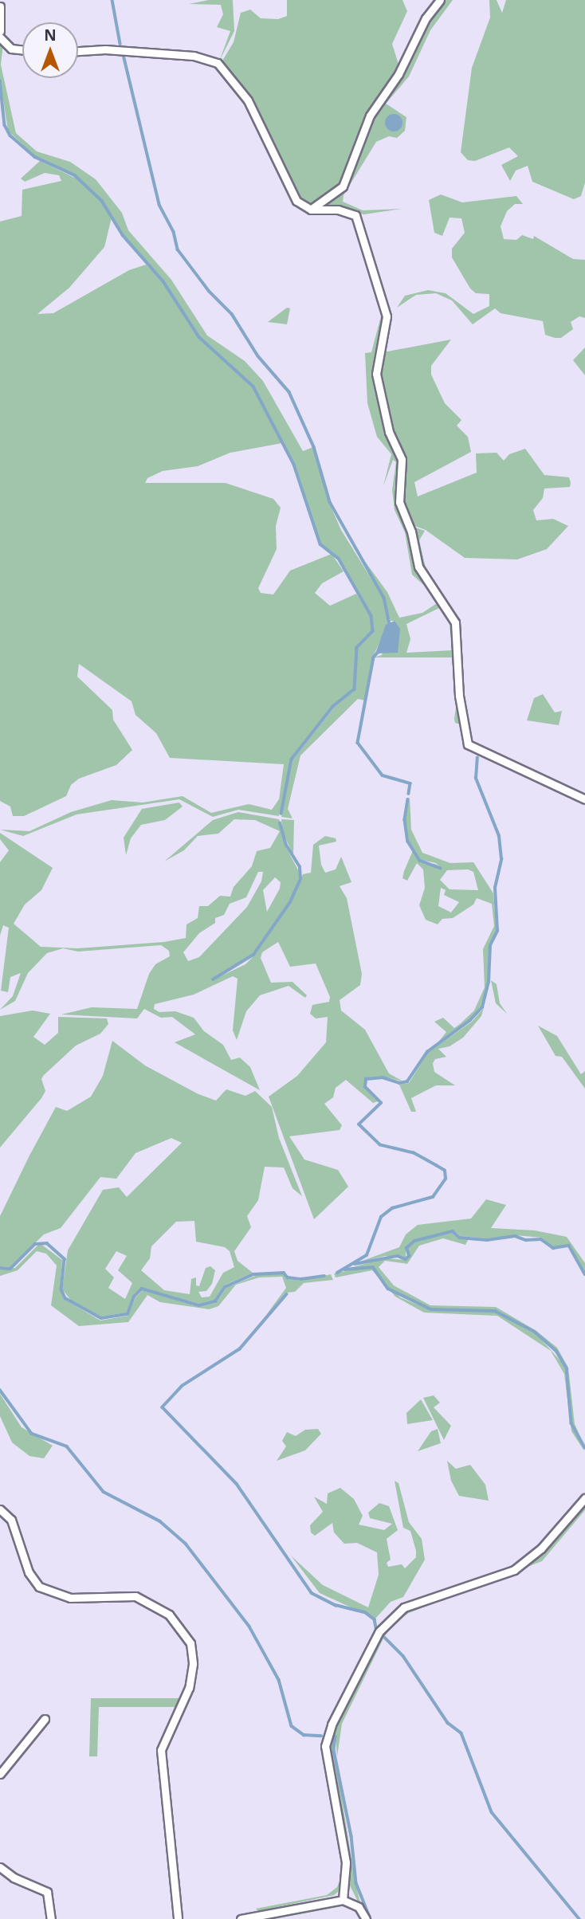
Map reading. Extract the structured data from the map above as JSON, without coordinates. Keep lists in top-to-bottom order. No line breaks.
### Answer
{"north":"top"}
